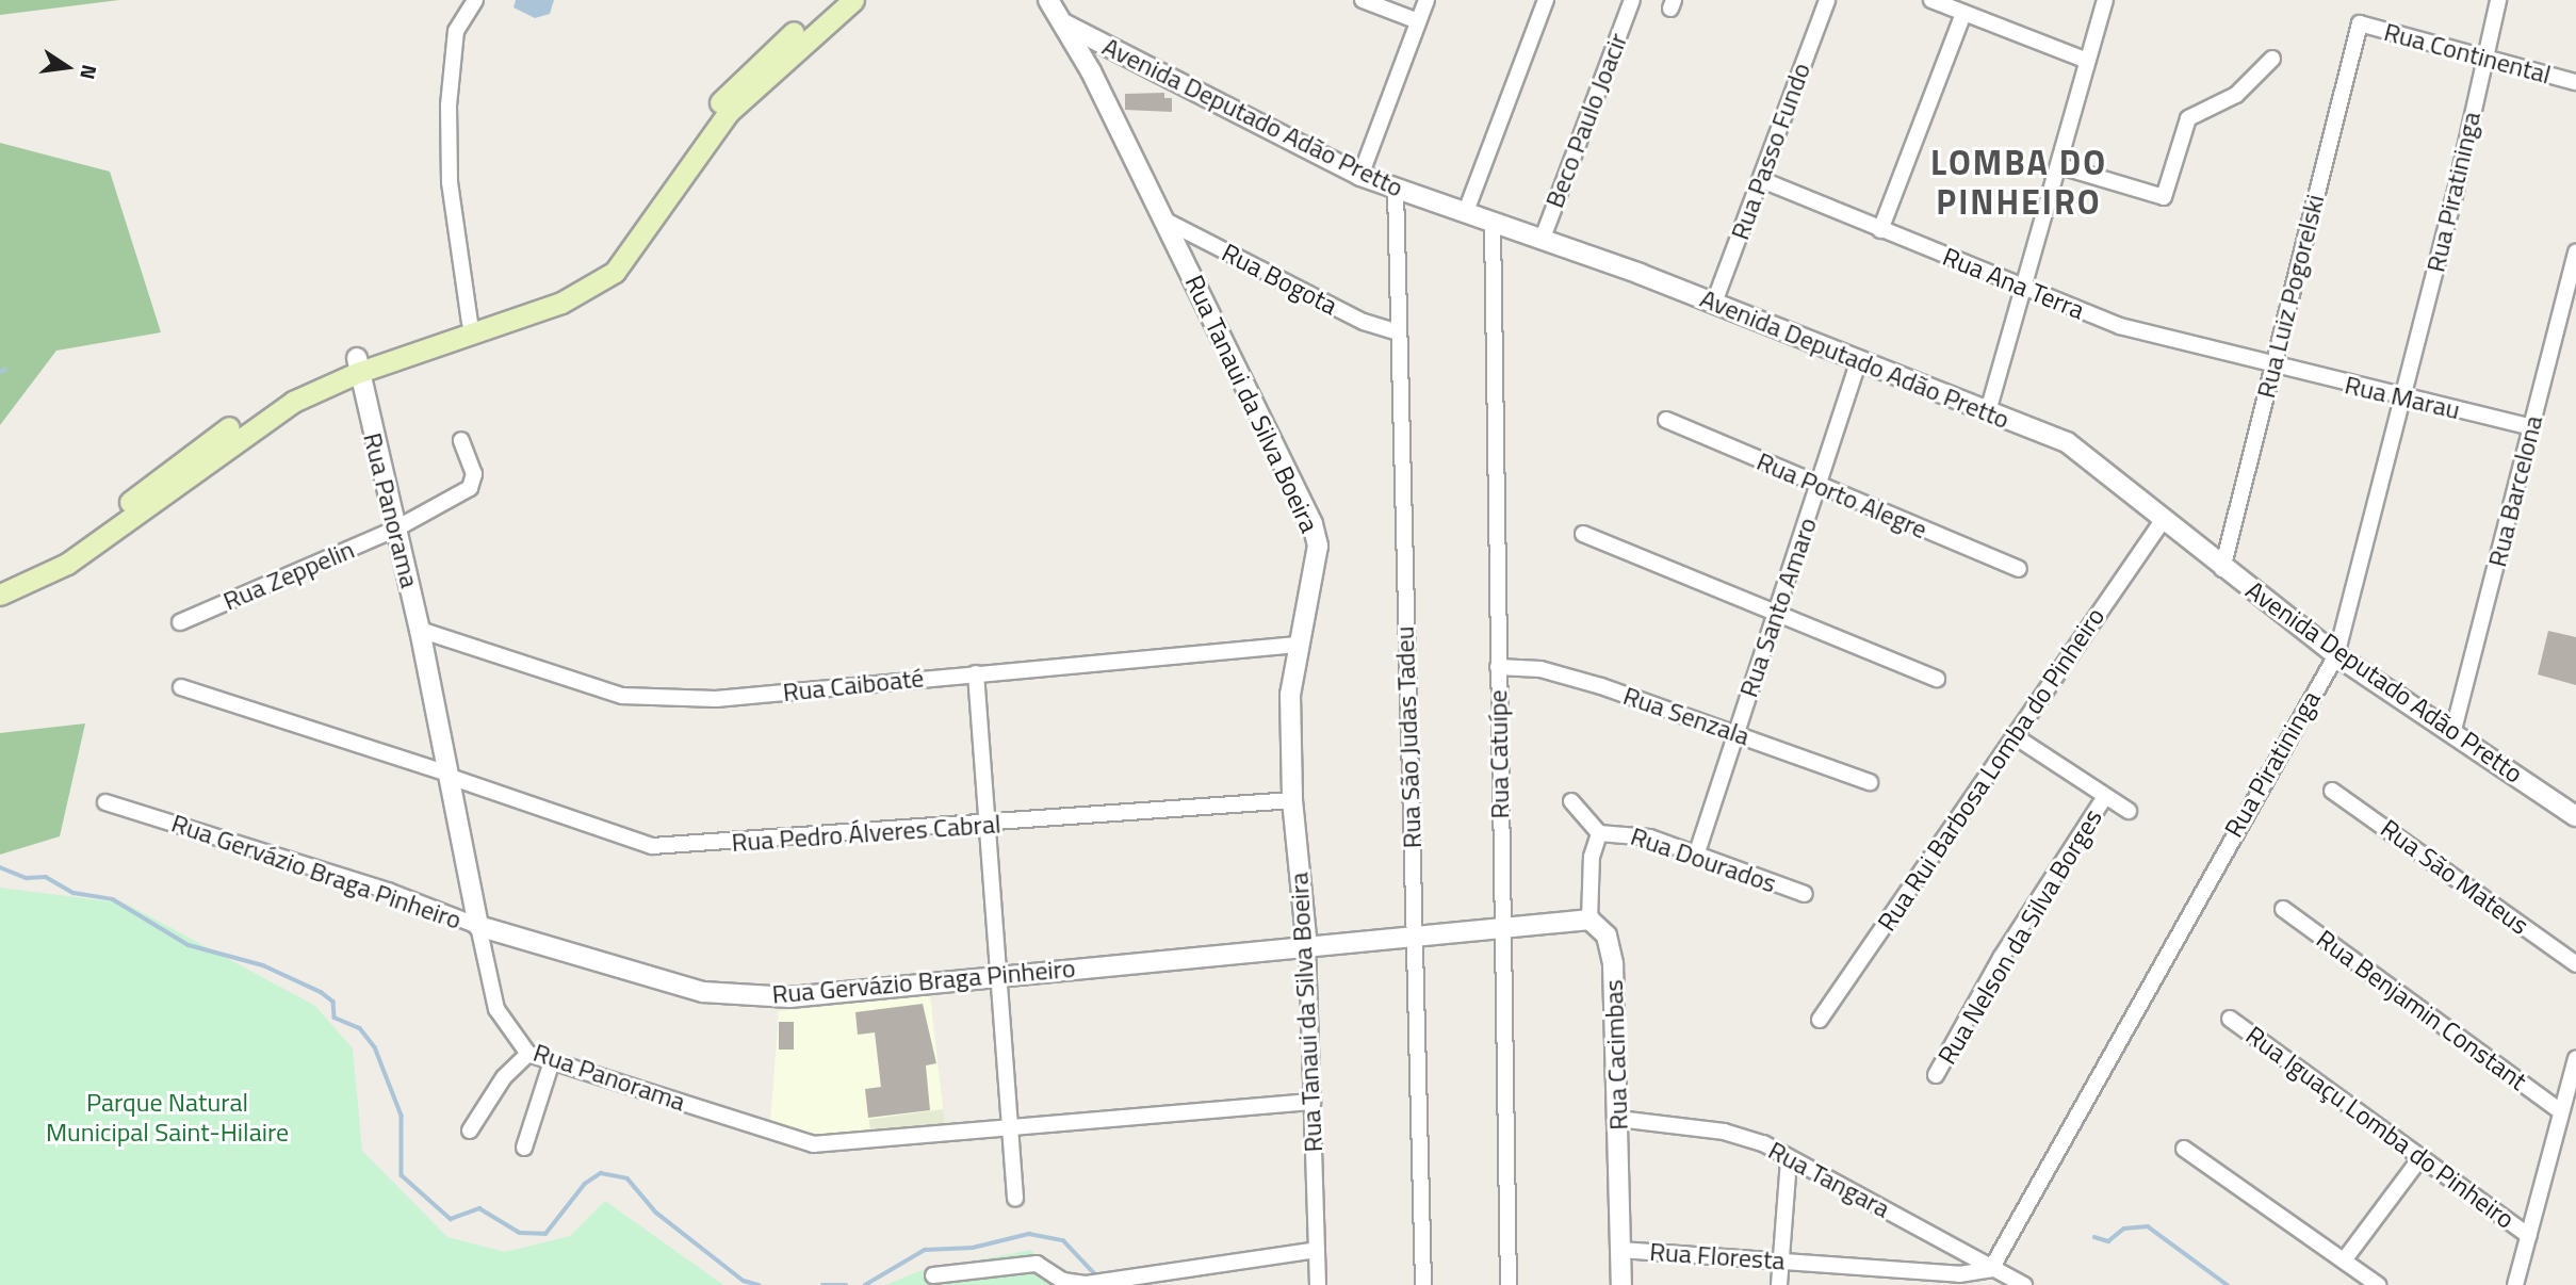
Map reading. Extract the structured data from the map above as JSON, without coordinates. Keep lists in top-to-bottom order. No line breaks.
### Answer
{"streets":{"street":["Rua Continental","Avenida Deputado Adão Pretto","Beco Paulo Joacir","Rua Passo Fundo","Rua Piratininga","Rua Bogota","Rua Ana Terra","Rua Luiz Pogorelski","Rua Marau","Rua Tanaui da Silva Boeira","Rua Barcelona","Rua Porto Alegre","Rua Panorama","Rua Zeppelin","Rua Santo Amaro","Rua Caiboaté","Rua Senzala","Rua São Judas Tadeu","Rua Catuípe","Rua Rui Barbosa Lomba do Pinheiro","Rua Pedro Álveres Cabral","Rua Dourados","Rua Gervázio Braga Pinheiro","Rua São Mateus","Rua Nelson da Silva Borges","Rua Benjamin Constant","Rua Cacimbas","Rua Iguaçu Lomba do Pinheiro","Rua Tangara","Rua Floresta"]},"crossings":[["Rua Continental","Rua Piratininga"],["Rua Continental","Rua Luiz Pogorelski"],["Avenida Deputado Adão Pretto","Beco Paulo Joacir"],["Avenida Deputado Adão Pretto","Rua Passo Fundo"],["Avenida Deputado Adão Pretto","Rua Piratininga"],["Avenida Deputado Adão Pretto","Rua Luiz Pogorelski"],["Avenida Deputado Adão Pretto","Rua Tanaui da Silva Boeira"],["Avenida Deputado Adão Pretto","Rua Barcelona"],["Avenida Deputado Adão Pretto","Rua Santo Amaro"],["Avenida Deputado Adão Pretto","Rua São Judas Tadeu"],["Avenida Deputado Adão Pretto","Rua Catuípe"],["Avenida Deputado Adão Pretto","Rua Rui Barbosa Lomba do Pinheiro"],["Rua Passo Fundo","Rua Ana Terra"],["Rua Piratininga","Rua Marau"],["Rua Piratininga","Rua Tangara"],["Rua Piratininga","Rua Floresta"],["Rua Bogota","Rua Tanaui da Silva Boeira"],["Rua Bogota","Rua São Judas Tadeu"],["Rua Ana Terra","Rua Luiz Pogorelski"],["Rua Ana Terra","Rua Marau"],["Rua Luiz Pogorelski","Rua Marau"],["Rua Marau","Rua Barcelona"],["Rua Tanaui da Silva Boeira","Rua Panorama"],["Rua Tanaui da Silva Boeira","Rua Caiboaté"],["Rua Tanaui da Silva Boeira","Rua Pedro Álveres Cabral"],["Rua Tanaui da Silva Boeira","Rua Gervázio Braga Pinheiro"],["Rua Porto Alegre","Rua Santo Amaro"],["Rua Panorama","Rua Zeppelin"],["Rua Panorama","Rua Caiboaté"],["Rua Panorama","Rua Pedro Álveres Cabral"],["Rua Panorama","Rua Gervázio Braga Pinheiro"],["Rua Santo Amaro","Rua Senzala"],["Rua Santo Amaro","Rua Dourados"],["Rua Senzala","Rua Catuípe"],["Rua São Judas Tadeu","Rua Gervázio Braga Pinheiro"],["Rua Catuípe","Rua Gervázio Braga Pinheiro"],["Rua Gervázio Braga Pinheiro","Rua Cacimbas"],["Rua Cacimbas","Rua Tangara"],["Rua Cacimbas","Rua Floresta"],["Rua Tangara","Rua Floresta"]],"districts":["LOMBA DO PINHEIRO"],"parks":["Parque Natural Municipal Saint-Hilaire"],"north":"right"}
